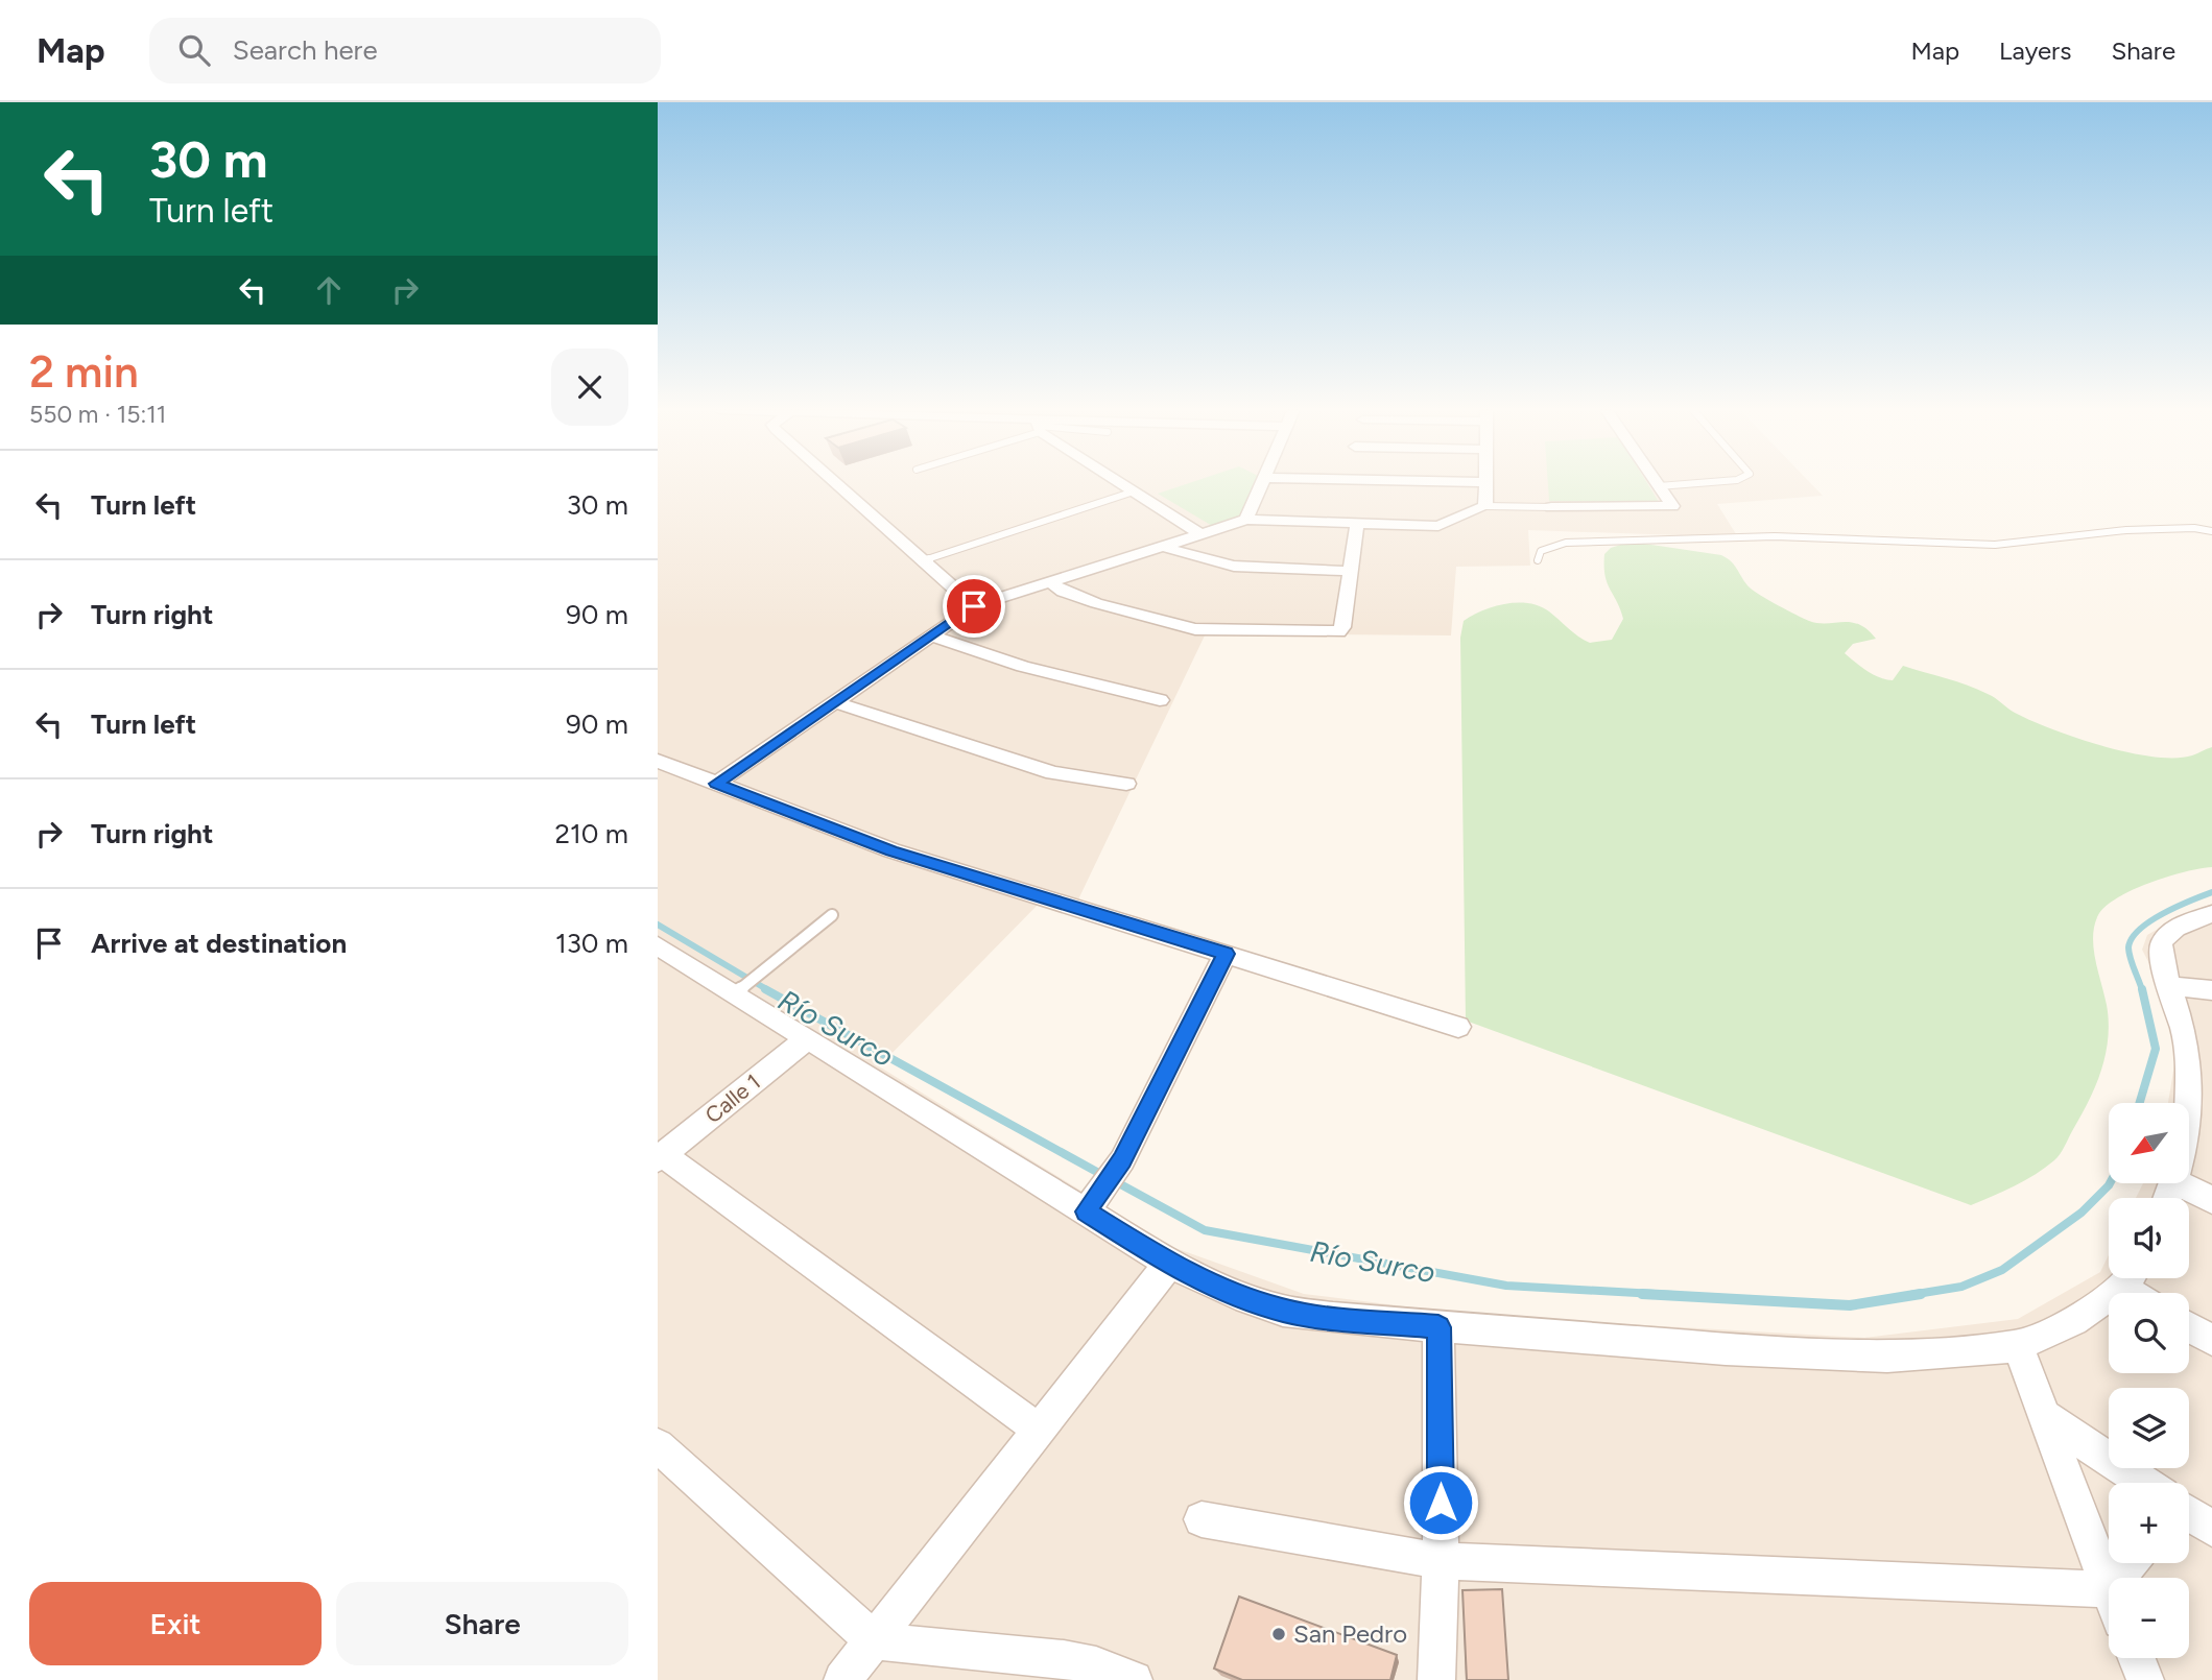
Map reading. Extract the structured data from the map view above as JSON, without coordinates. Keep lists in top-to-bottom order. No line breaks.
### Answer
{"streets":{"street":["Calle 1"]},"water":["Río Surco"],"places":["San Pedro"],"north":"bottom left","page":{"header":"Map","search":"Search here","nav":["Map","Layers","Share"],"turn":["30 m","Turn left"],"heading":["2 min","550 m · 15:11"],"list":[{"name":"Turn left","value":"30 m"},{"name":"Turn right","value":"90 m"},{"name":"Turn left","value":"90 m"},{"name":"Turn right","value":"210 m"},{"name":"Arrive at destination","value":"130 m"}],"map_buttons":["+","−"],"buttons":["Exit","Share"]}}
